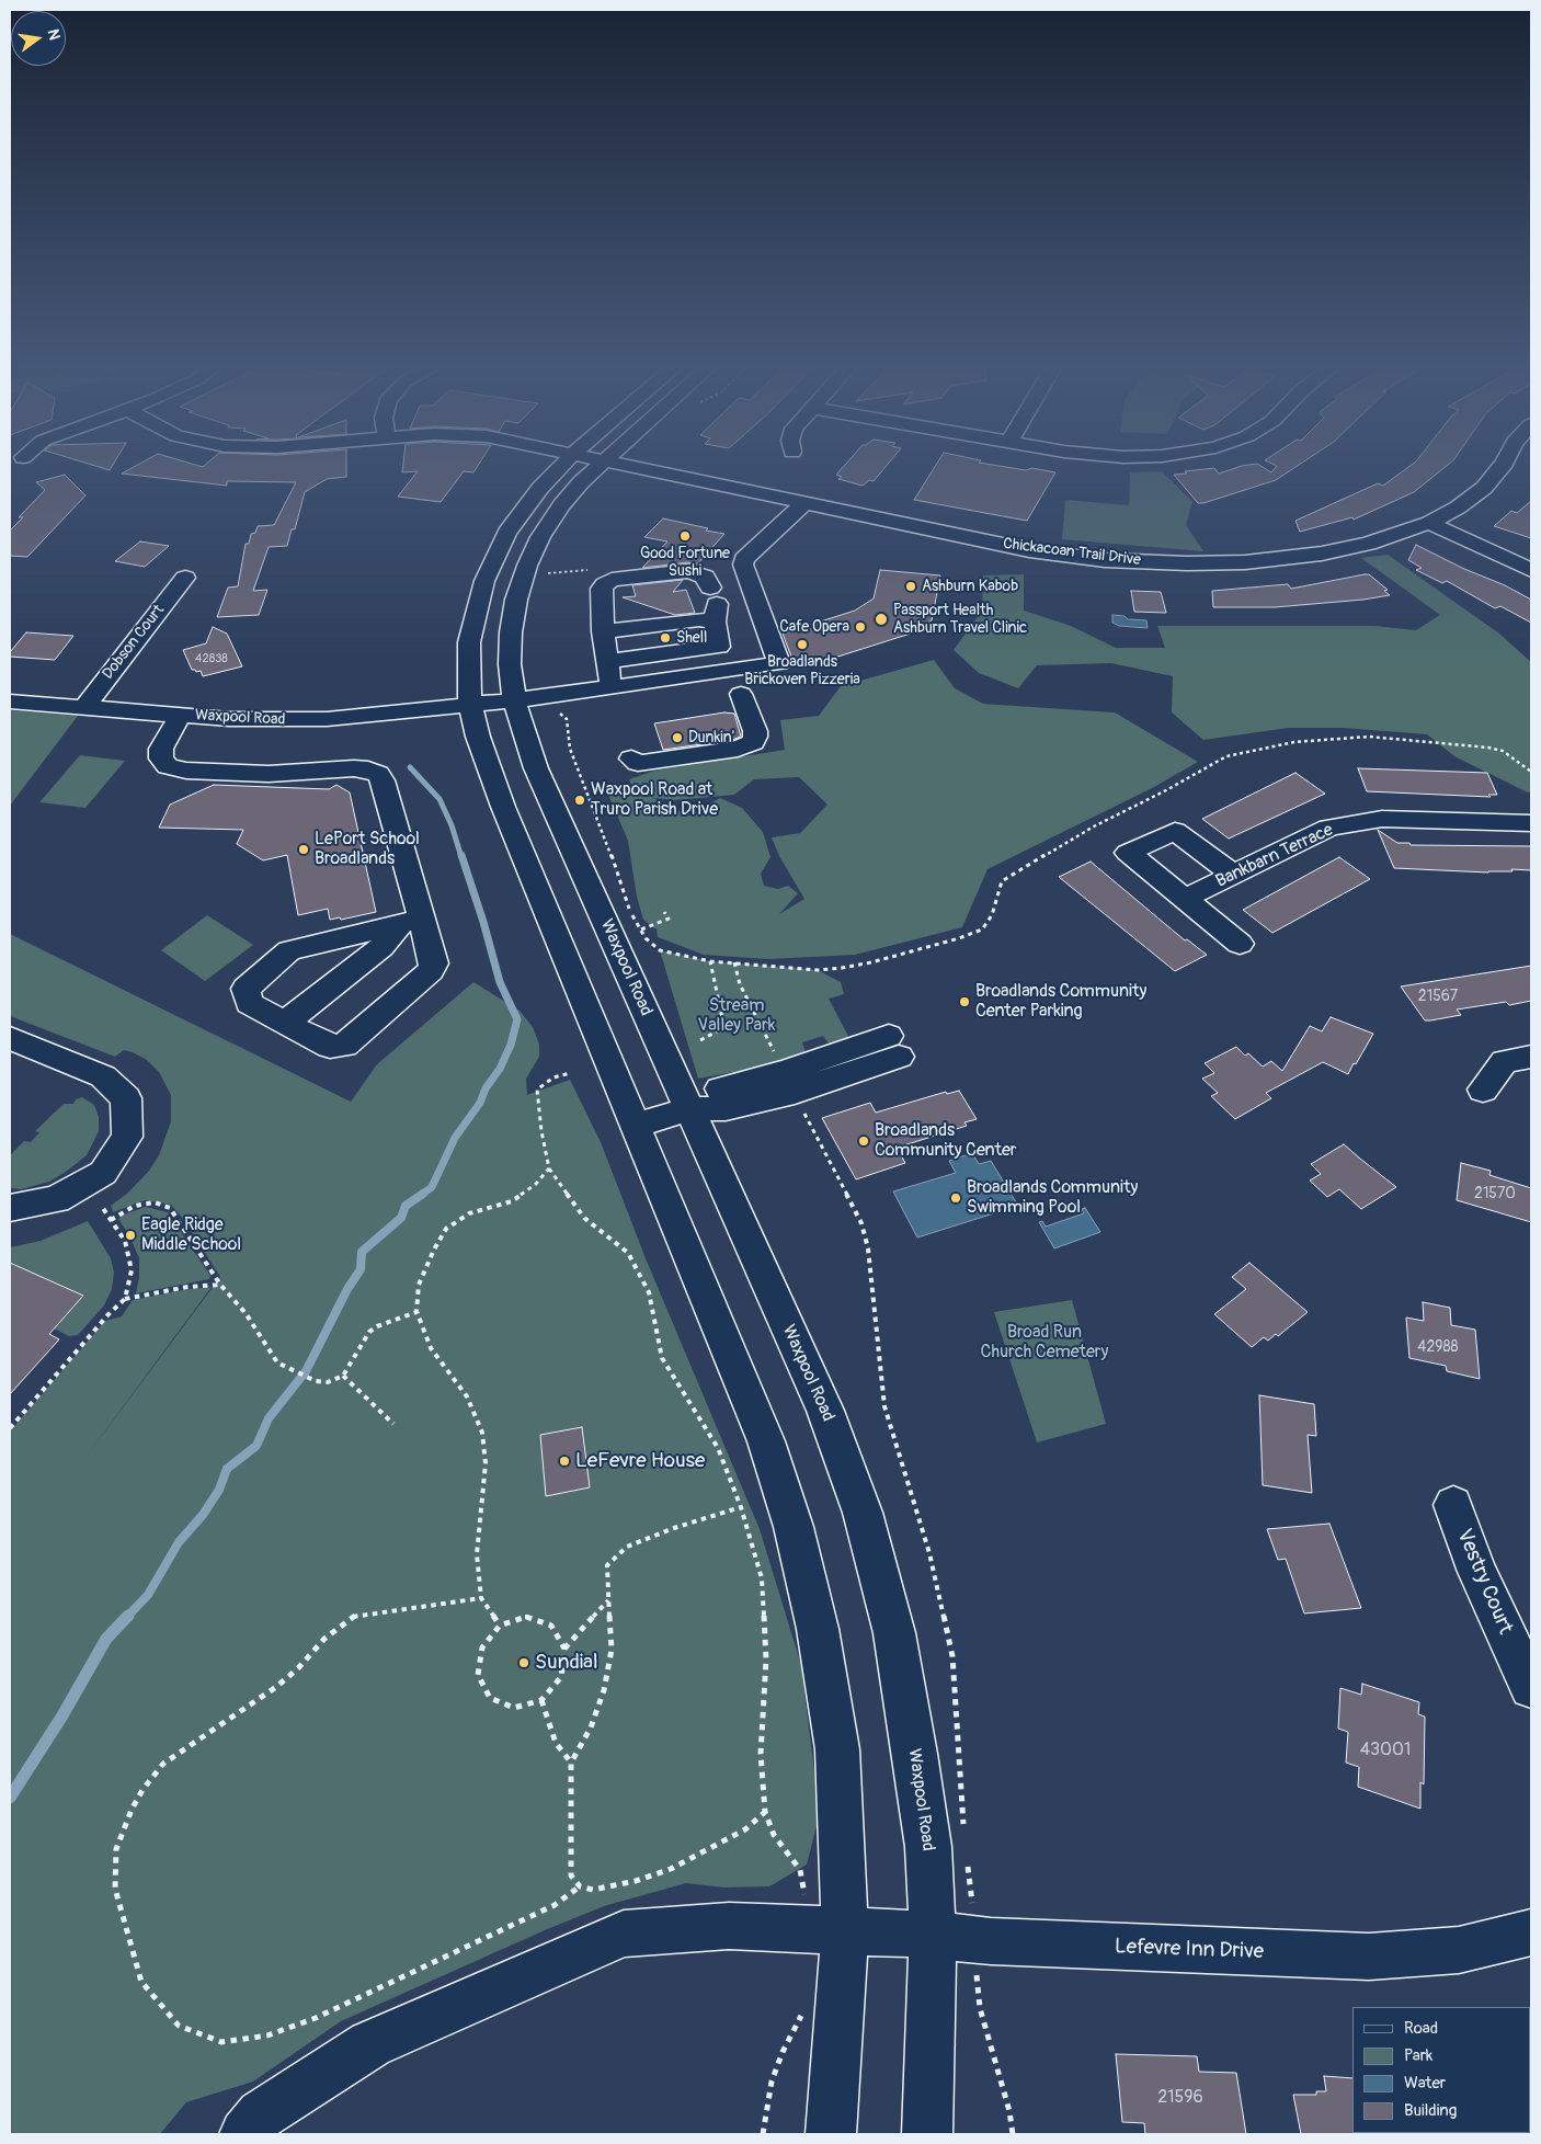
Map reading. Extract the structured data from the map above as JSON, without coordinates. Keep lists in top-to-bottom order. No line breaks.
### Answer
{"streets":{"street":["Chickacoan Trail Drive","Dobson Court","Waxpool Road","Bankbarn Terrace","Vestry Court","Lefevre Inn Drive"]},"crossings":[["Dobson Court","Waxpool Road"],["Waxpool Road","Lefevre Inn Drive"]],"parks":["Stream Valley Park","Broad Run Church Cemetery"],"places":["Good Fortune Sushi","Ashburn Kabob","Passport Health Ashburn Travel Clinic","Cafe Opera","Shell","Broadlands Brickoven Pizzeria","Dunkin'","Waxpool Road at Truro Parish Drive","LePort School Broadlands","Broadlands Community Center Parking","Broadlands Community Center","Broadlands Community Swimming Pool","Eagle Ridge Middle School","LeFevre House","Sundial"],"house_numbers":["42838","21567","21570","42988","43001","21596"],"legend":["Road","Park","Water","Building"],"north":"right"}
